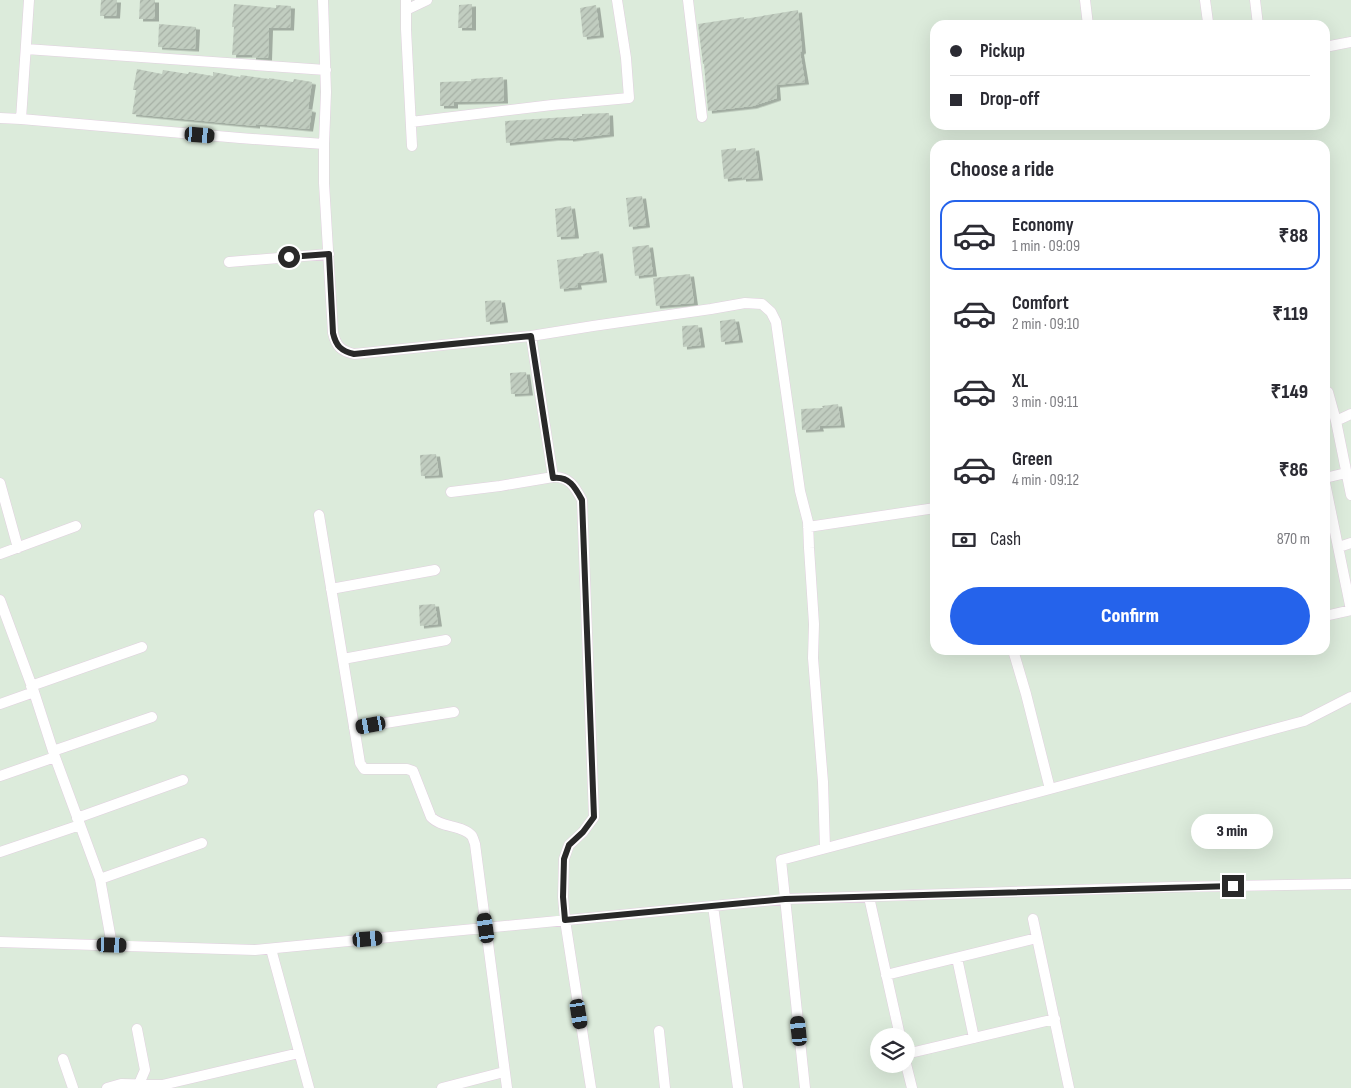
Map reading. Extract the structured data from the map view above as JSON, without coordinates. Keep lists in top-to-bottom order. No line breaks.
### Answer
{"page":{"banner":["Pickup","Drop-off"],"heading":"Choose a ride","list":[{"name":"Economy","note":"1 min · 09:09","value":"₹88"},{"name":"Comfort","note":"2 min · 09:10","value":"₹119"},{"name":"XL","note":"3 min · 09:11","value":"₹149"},{"name":"Green","note":"4 min · 09:12","value":"₹86"}],"pay":["Cash","870 m"],"buttons":"Confirm","bubble":"3 min"}}
